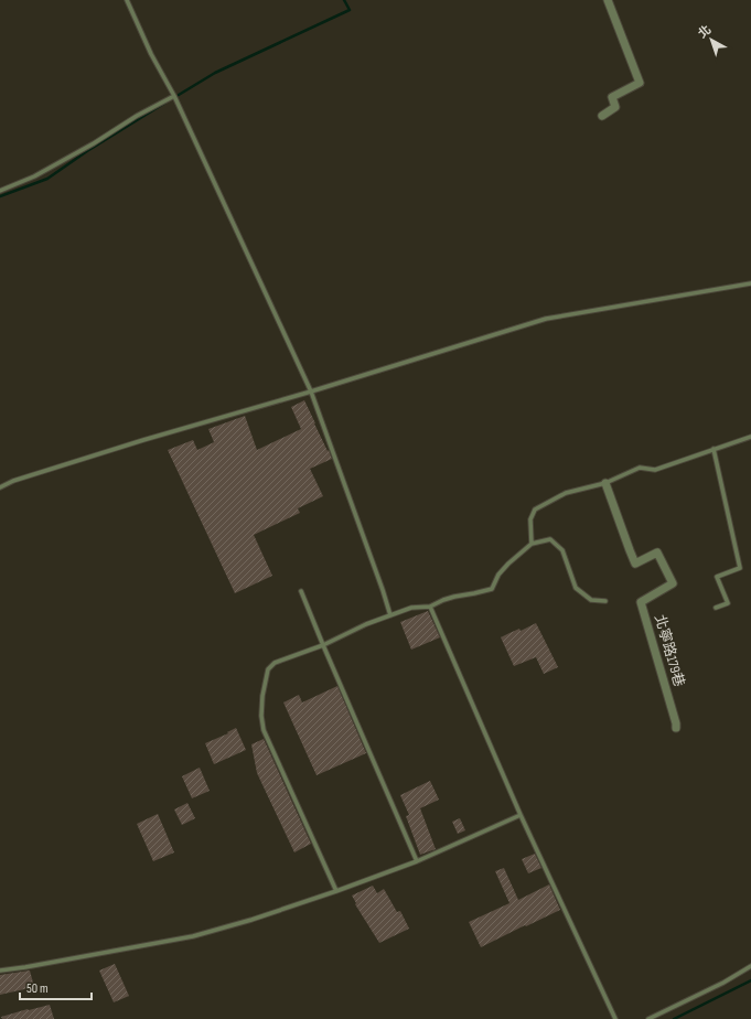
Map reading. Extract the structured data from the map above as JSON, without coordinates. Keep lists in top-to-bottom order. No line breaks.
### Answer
{"streets":{"street":["北寧路179巷"]},"scale_bar":"50 m","north":"top left"}
